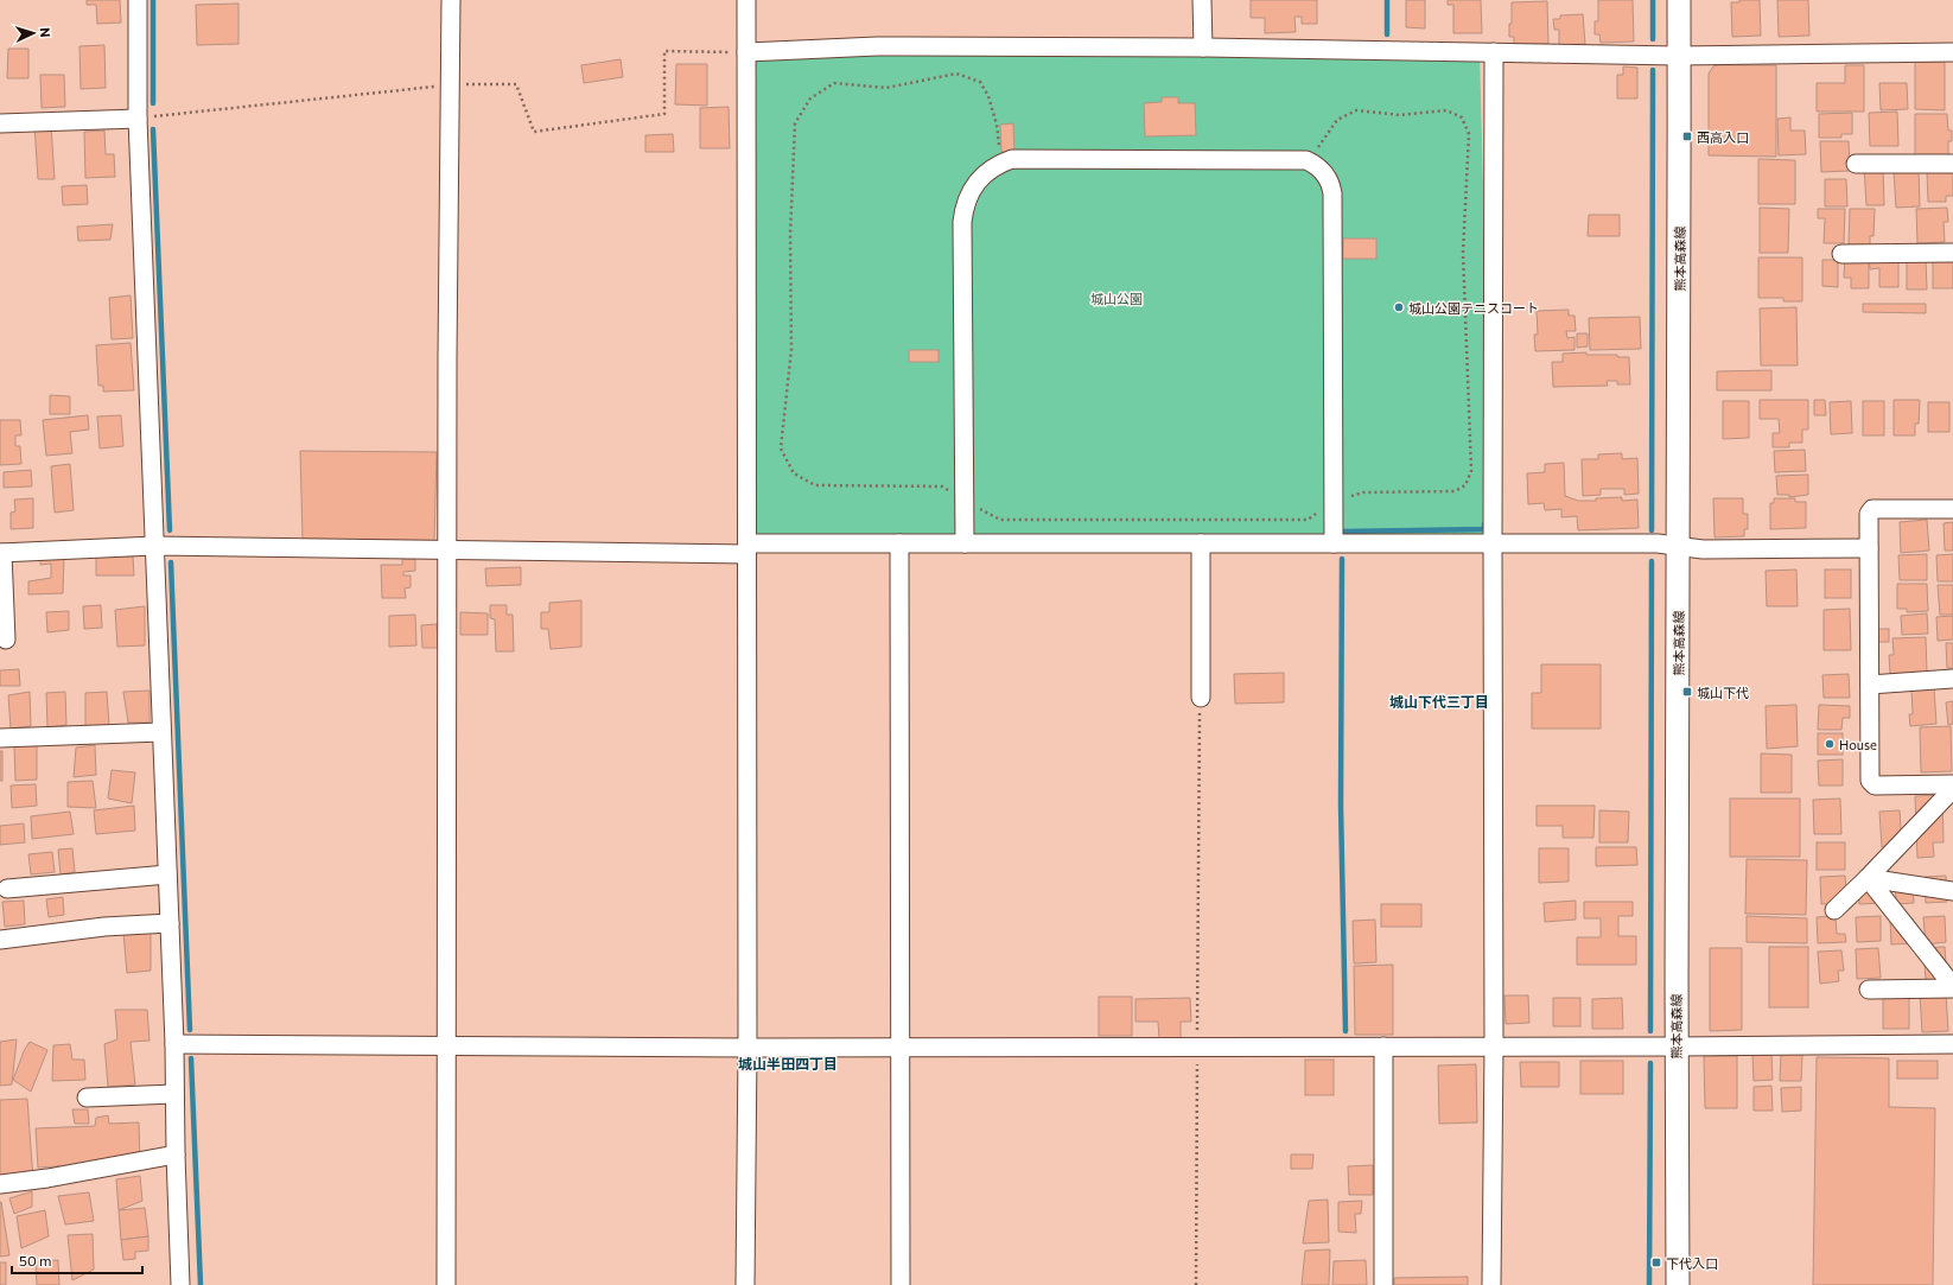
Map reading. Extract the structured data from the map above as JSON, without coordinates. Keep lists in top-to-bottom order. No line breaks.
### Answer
{"streets":{"main road":["熊本高森線"]},"districts":["城山下代三丁目","城山半田四丁目"],"parks":["城山公園"],"places":{"transit":["西高入口","城山下代","下代入口"],"other":["城山公園テニスコート","House"]},"scale_bar":"50 m","north":"right"}
